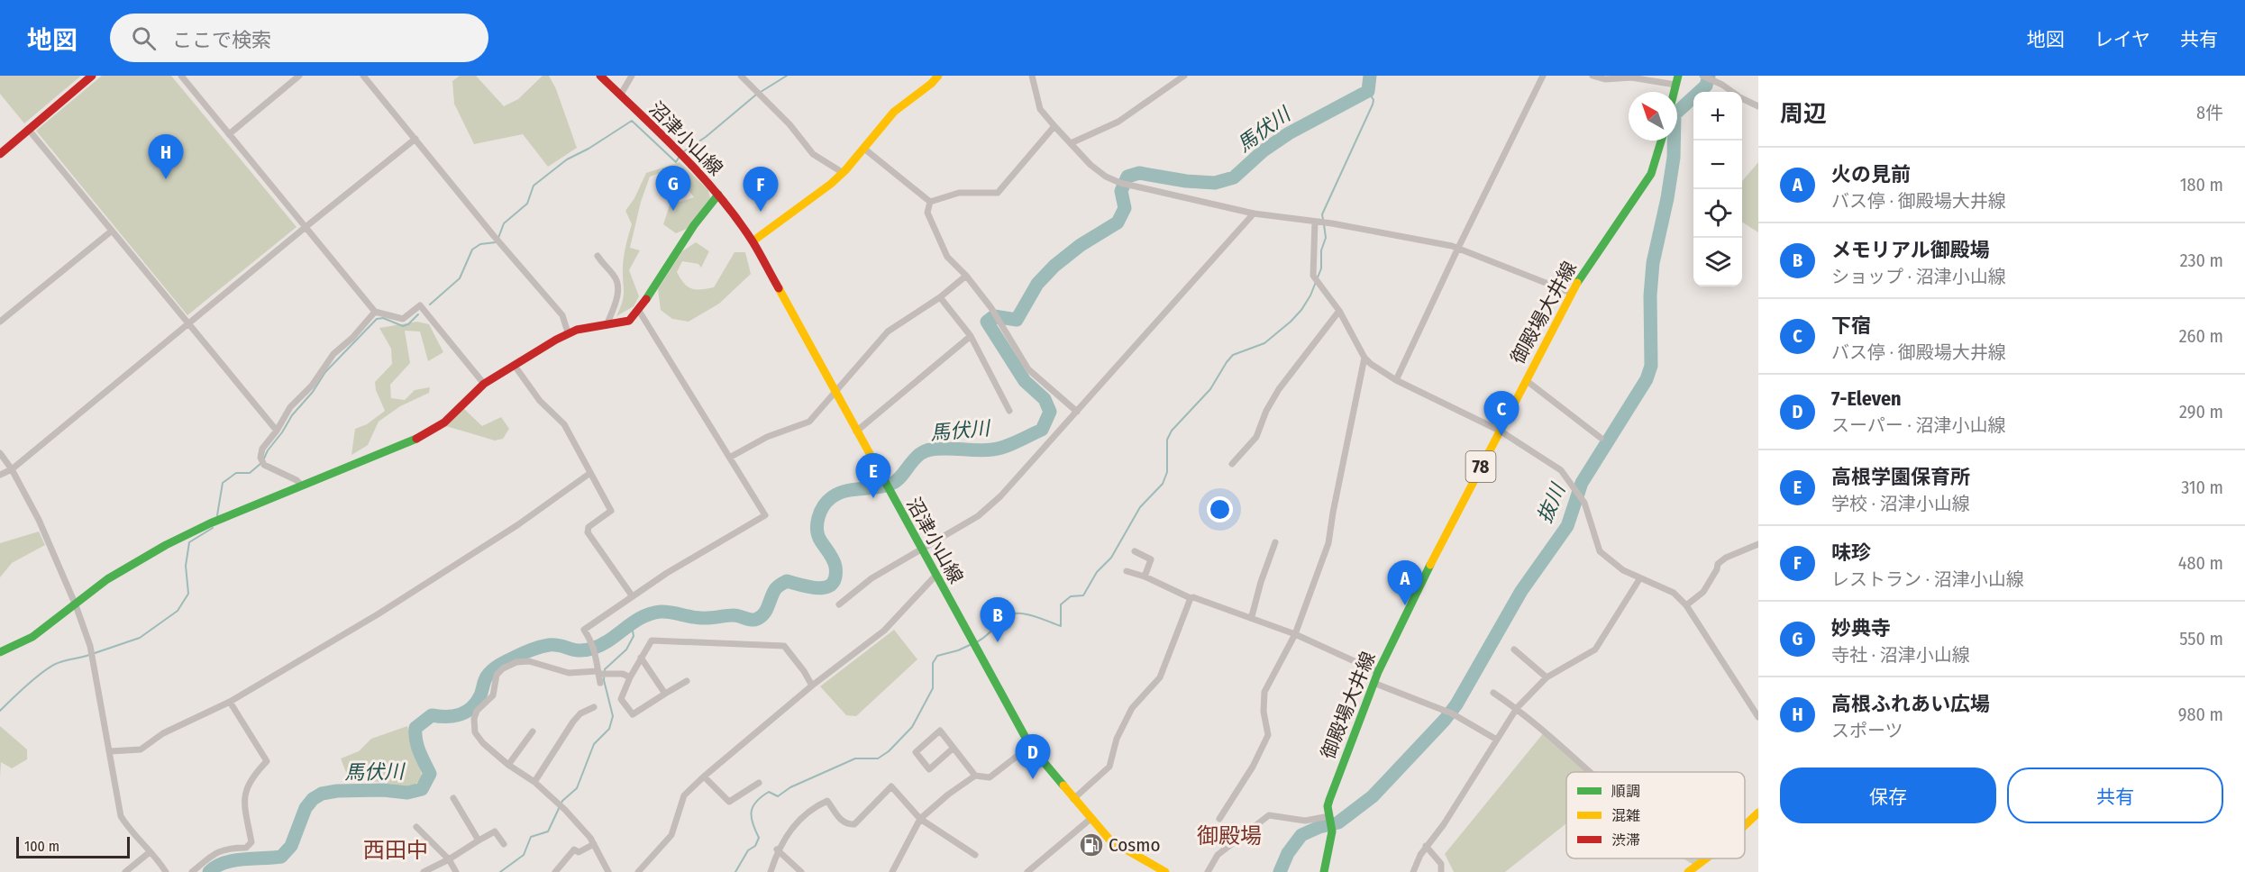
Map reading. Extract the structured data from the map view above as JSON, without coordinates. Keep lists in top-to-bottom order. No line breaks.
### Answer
{"streets":{"main road":["沼津小山線","御殿場大井線","78"]},"districts":["御殿場","西田中"],"water":["馬伏川","抜川"],"places":{"fuel station":["Cosmo"]},"legend":["順調","混雑","渋滞"],"scale_bar":"100 m","north":"top left","page":{"header":"地図","search":"ここで検索","nav":["地図","レイヤ","共有"],"heading":["周辺","8件"],"map_buttons":["+","−"],"pins":["H","G","F","C","E","A","B","D"],"list":[{"mark":"A","name":"火の見前","note":"バス停 · 御殿場大井線","value":"180 m"},{"mark":"B","name":"メモリアル御殿場","note":"ショップ · 沼津小山線","value":"230 m"},{"mark":"C","name":"下宿","note":"バス停 · 御殿場大井線","value":"260 m"},{"mark":"D","name":"7-Eleven","note":"スーパー · 沼津小山線","value":"290 m"},{"mark":"E","name":"高根学園保育所","note":"学校 · 沼津小山線","value":"310 m"},{"mark":"F","name":"味珍","note":"レストラン · 沼津小山線","value":"480 m"},{"mark":"G","name":"妙典寺","note":"寺社 · 沼津小山線","value":"550 m"},{"mark":"H","name":"高根ふれあい広場","note":"スポーツ","value":"980 m"}],"buttons":["保存","共有"],"scale":"100 m"}}
